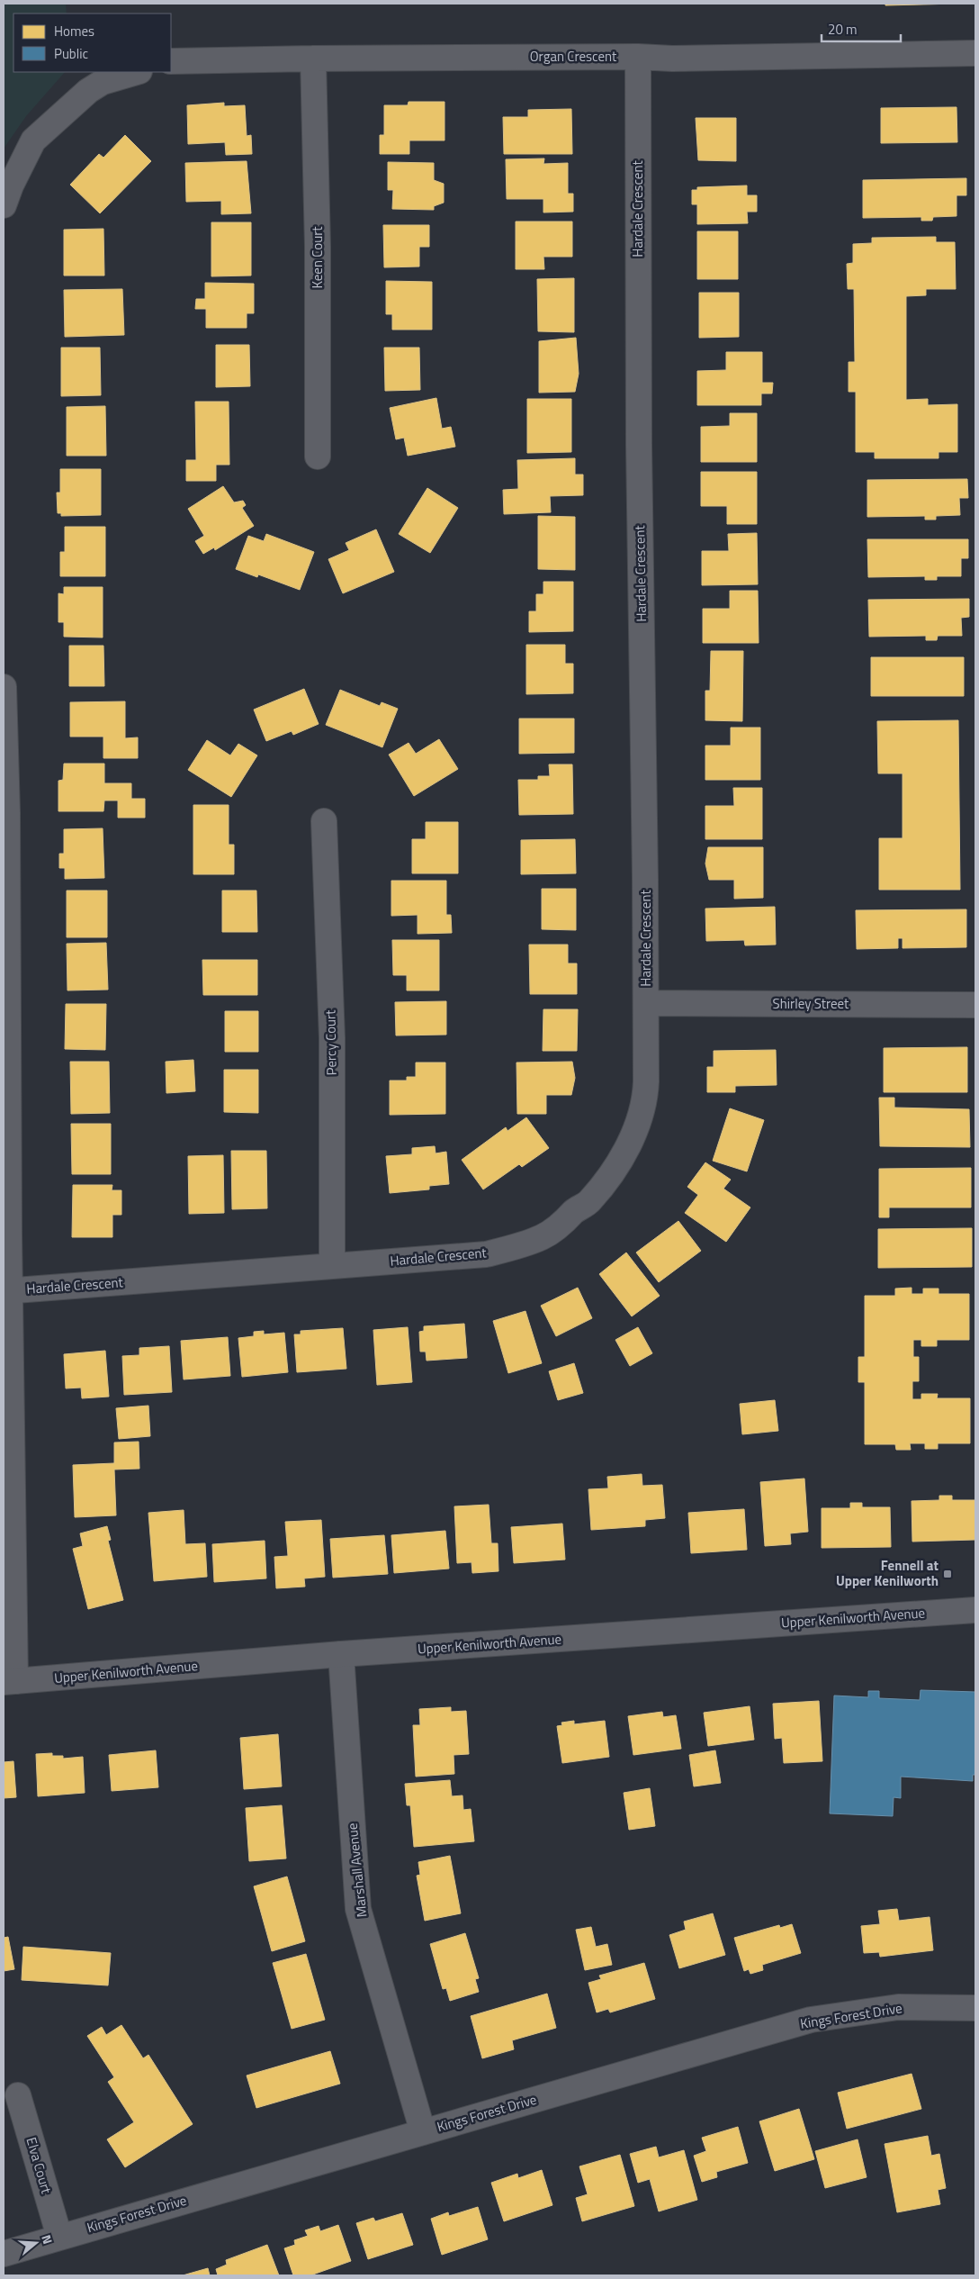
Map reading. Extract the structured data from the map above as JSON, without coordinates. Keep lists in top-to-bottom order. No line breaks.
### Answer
{"streets":{"street":["Organ Crescent","Hardale Crescent","Keen Court","Shirley Street","Percy Court","Upper Kenilworth Avenue","Marshall Avenue","Kings Forest Drive","Elva Court"]},"crossings":[["Organ Crescent","Hardale Crescent"],["Organ Crescent","Keen Court"],["Hardale Crescent","Shirley Street"],["Hardale Crescent","Percy Court"],["Upper Kenilworth Avenue","Marshall Avenue"],["Marshall Avenue","Kings Forest Drive"],["Kings Forest Drive","Elva Court"]],"places":{"transit":["Fennell at Upper Kenilworth"]},"legend":["Homes","Public"],"scale_bar":"20 m","north":"right"}
